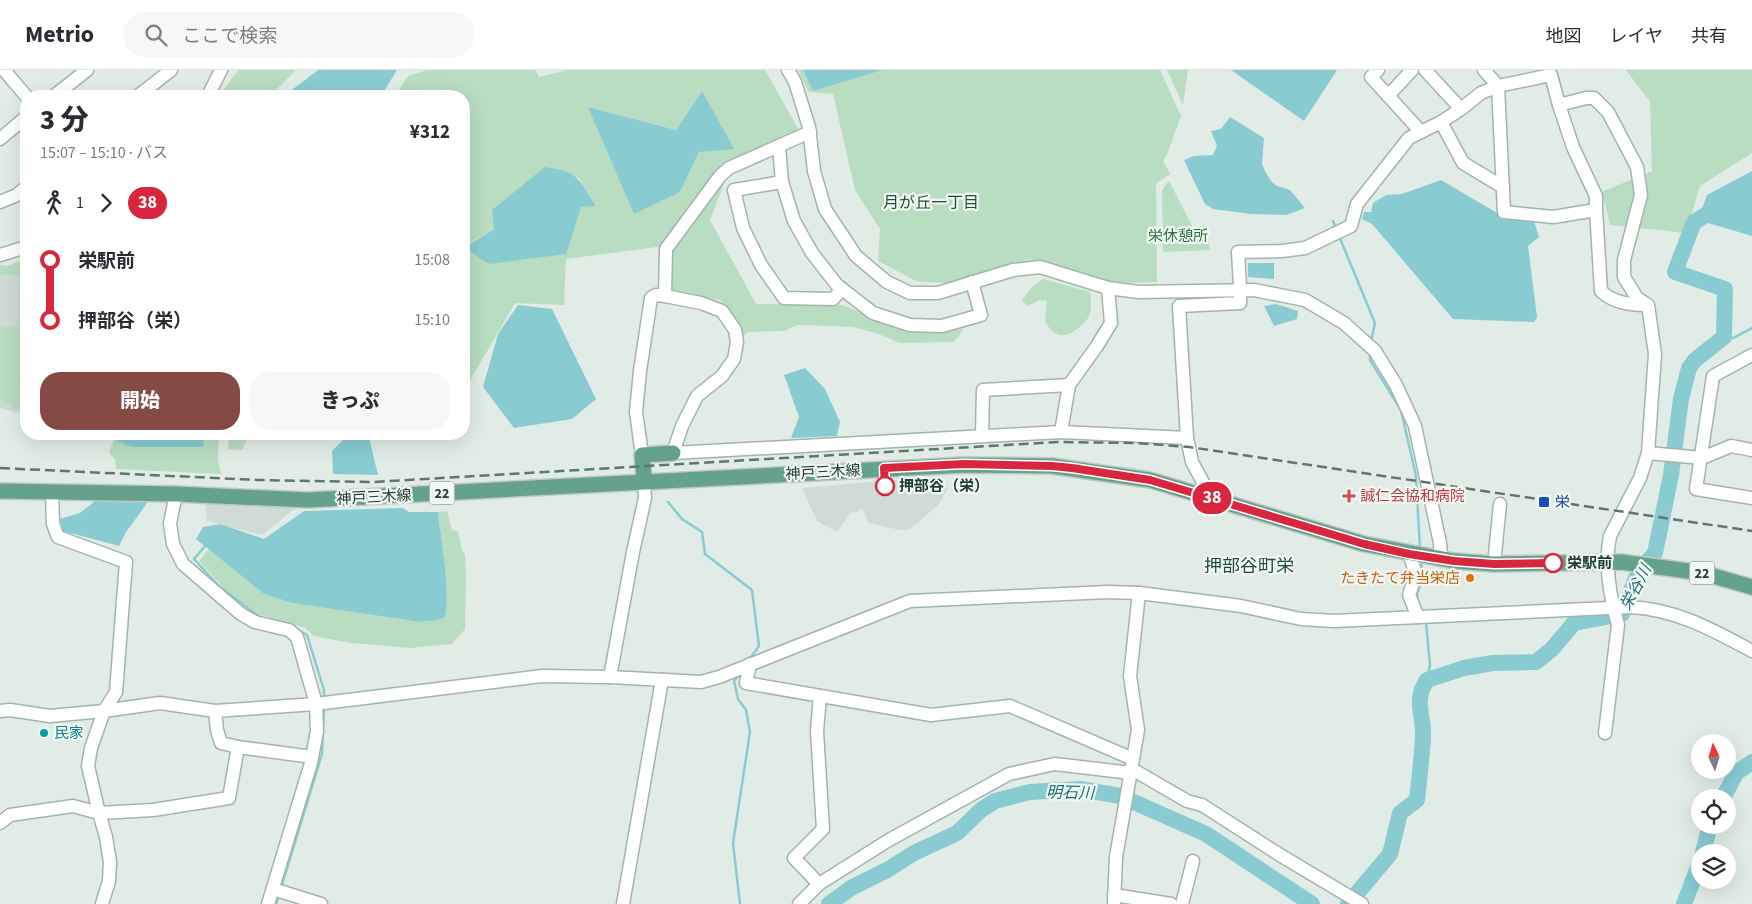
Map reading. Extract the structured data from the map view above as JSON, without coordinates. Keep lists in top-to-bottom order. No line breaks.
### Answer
{"streets":{"main road":["神戸三木線","22"]},"districts":["月が丘一丁目","押部谷町栄"],"water":["栄谷川","明石川"],"parks":["栄休憩所"],"places":{"other":["押部谷（栄）","栄駅前","たきたて弁当栄店","民家"],"health":["誠仁会協和病院"],"transit":["栄"]},"lines":["bus line 38"],"north":"top","page":{"header":"Metrio","search":"ここで検索","nav":["地図","レイヤ","共有"],"on_map":"38","heading":["3 分","15:07 – 15:10 · バス","¥312"],"legs":["1","38"],"list":[{"name":"栄駅前","value":"15:08"},{"name":"押部谷（栄）","value":"15:10"}],"buttons":["開始","きっぷ"]}}
